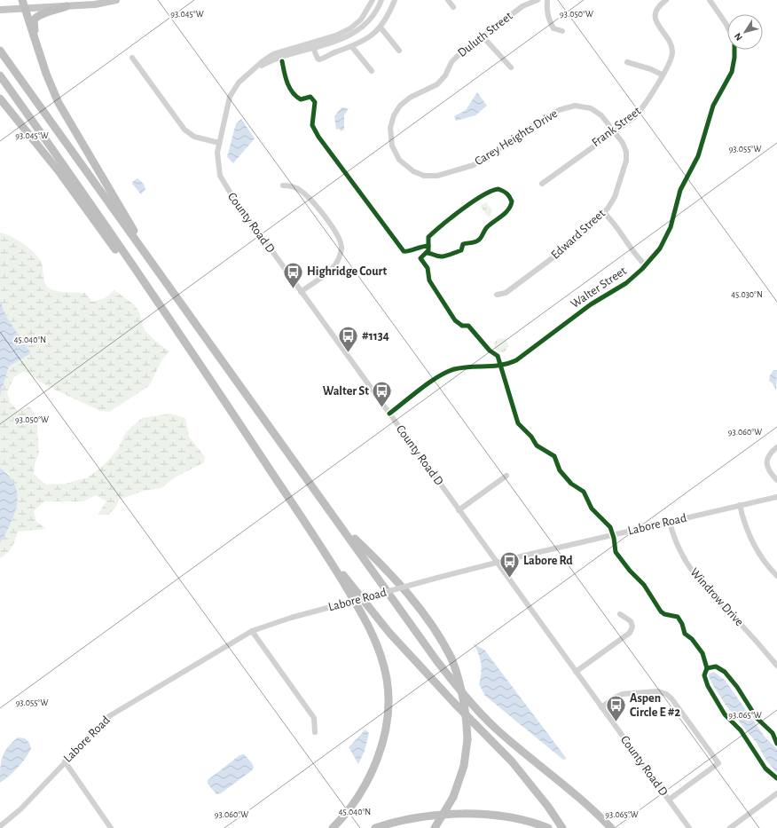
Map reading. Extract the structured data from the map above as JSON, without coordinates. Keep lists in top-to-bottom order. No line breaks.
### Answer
{"streets":{"street":["Duluth Street","Frank Street","Carey Heights Drive","County Road D","Edward Street","Walter Street","Labore Road","Windrow Drive"]},"crossings":[["Duluth Street","Carey Heights Drive"],["Frank Street","Carey Heights Drive"],["Frank Street","Edward Street"],["Carey Heights Drive","Edward Street"],["County Road D","Walter Street"],["County Road D","Labore Road"],["Labore Road","Windrow Drive"]],"places":{"bus stop":["Highridge Court","#1134","Walter St","Labore Rd","Aspen Circle E #2"]},"north":"bottom left","coordinates":["93.045°W","93.050°W","93.055°W","45.030°N","45.040°N","93.060°W","93.065°W"]}
